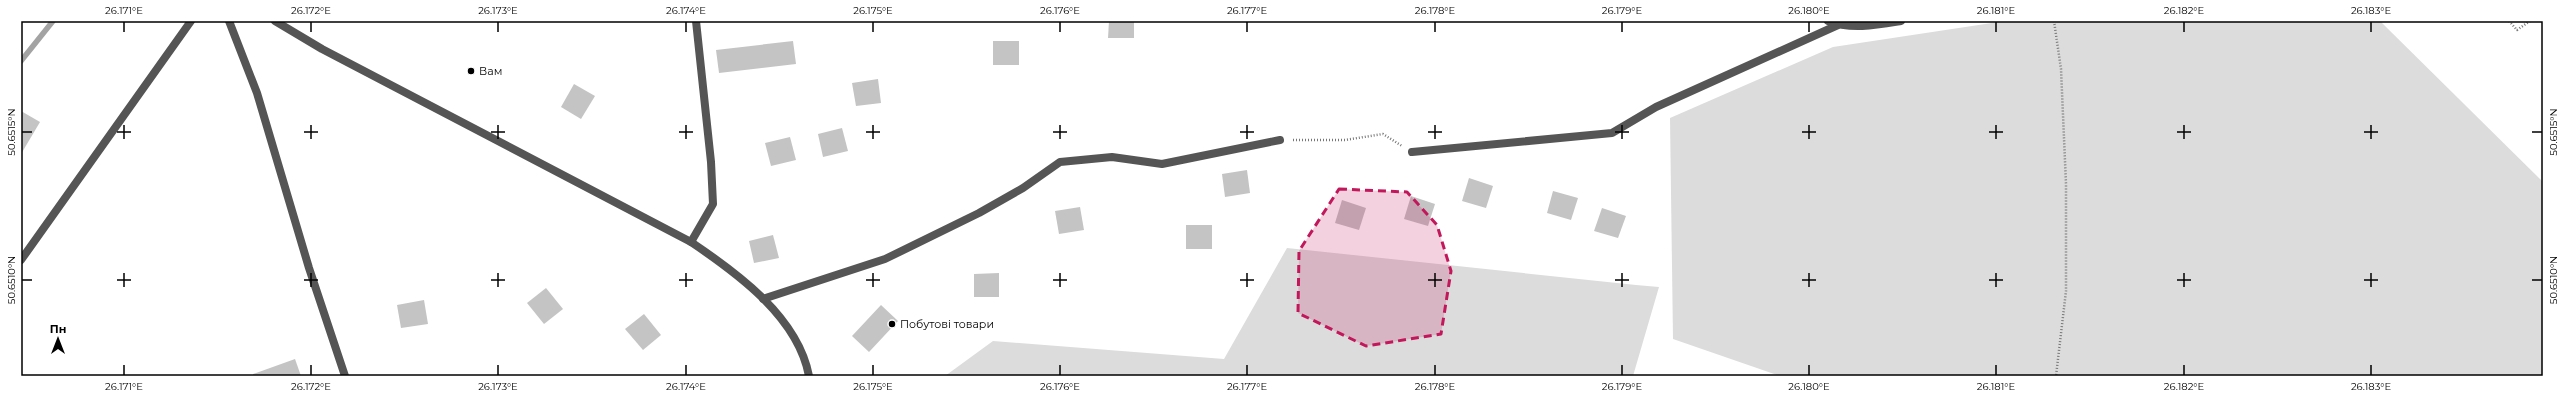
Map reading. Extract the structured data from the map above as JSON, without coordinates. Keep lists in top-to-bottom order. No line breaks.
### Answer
{"places":["Вам","Побутові товари"],"north":"top","coordinates":["26.171°E","26.172°E","26.173°E","26.174°E","26.175°E","26.176°E","26.177°E","26.178°E","26.179°E","26.180°E","26.181°E","26.182°E","26.183°E","50.6515°N","50.6510°N"]}
